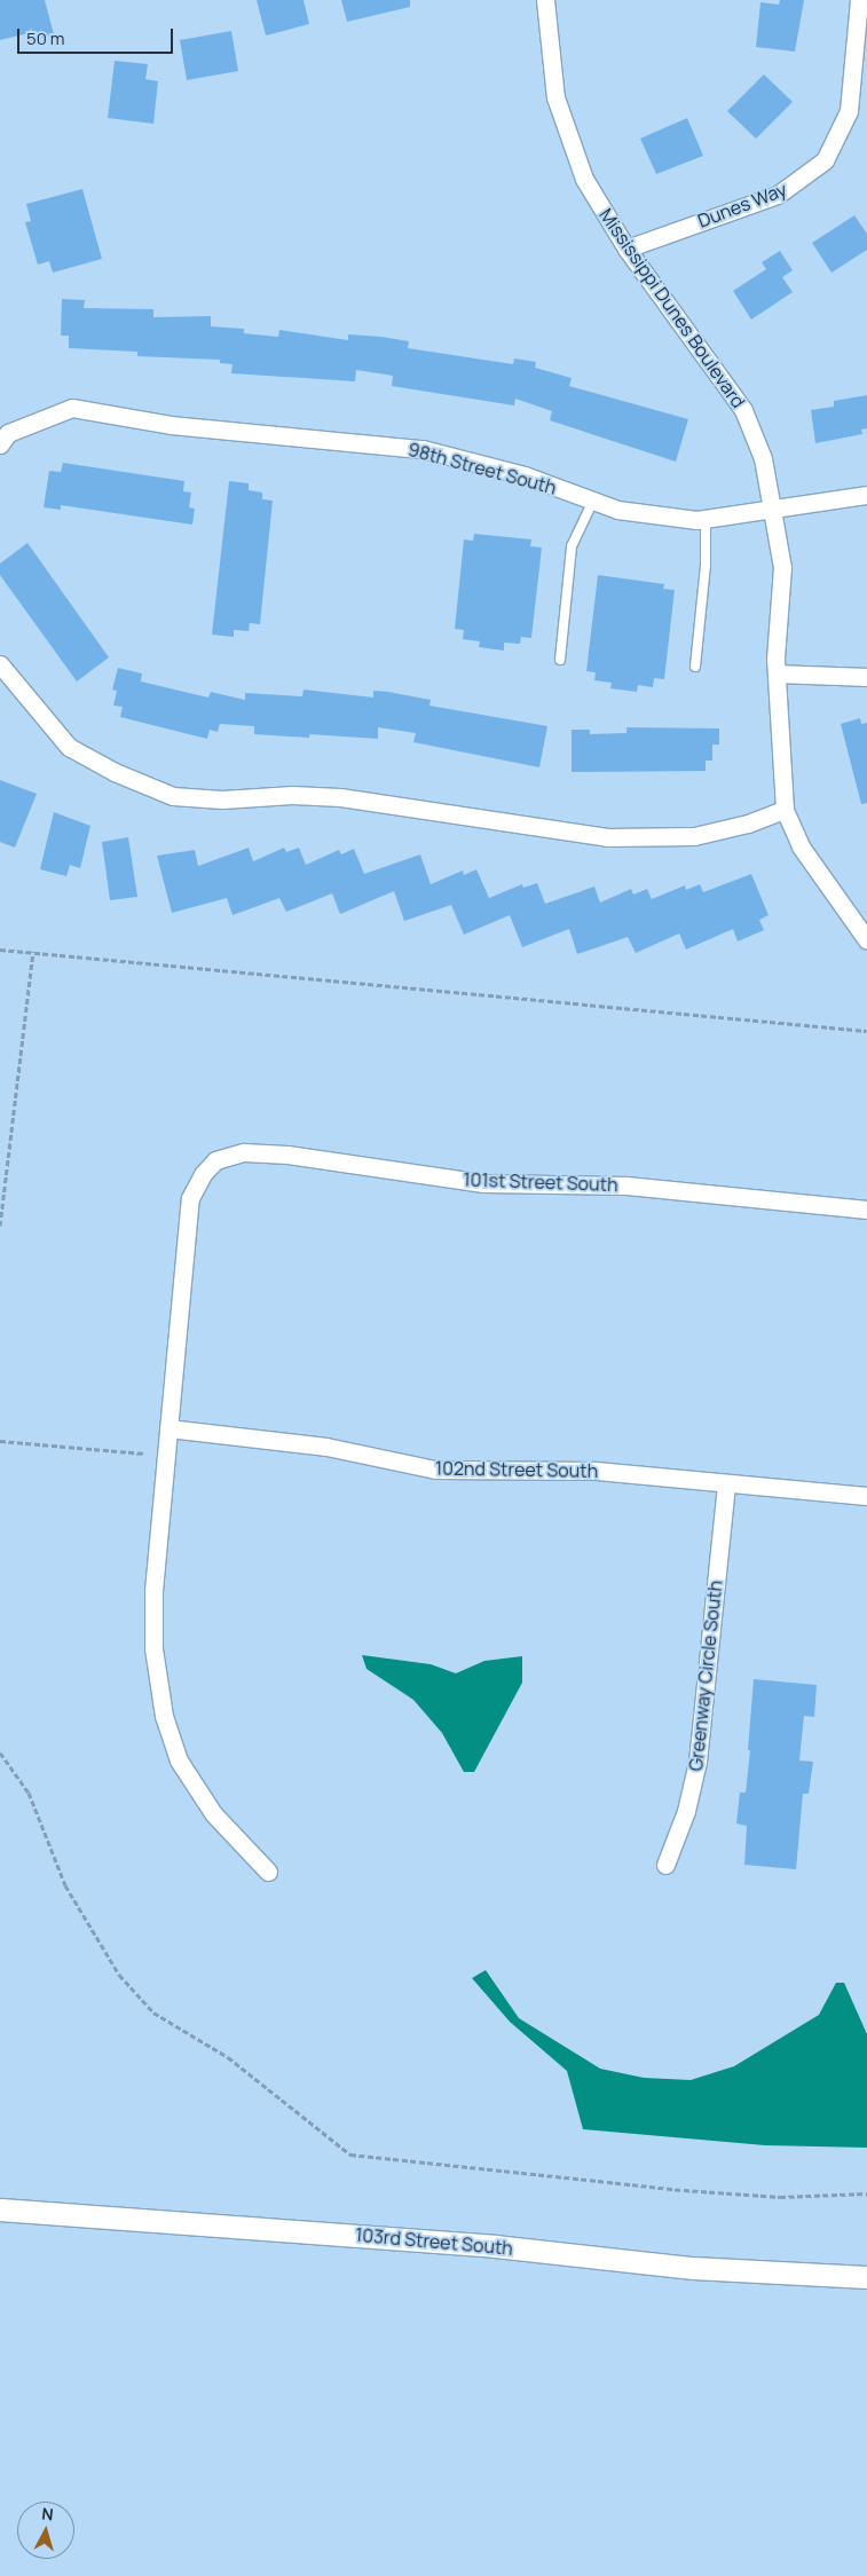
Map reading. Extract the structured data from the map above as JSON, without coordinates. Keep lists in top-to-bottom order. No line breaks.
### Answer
{"streets":{"street":["Dunes Way","Mississippi Dunes Boulevard","98th Street South","101st Street South","102nd Street South","Greenway Circle South","103rd Street South"]},"crossings":[["Dunes Way","Mississippi Dunes Boulevard"],["Mississippi Dunes Boulevard","98th Street South"],["101st Street South","102nd Street South"],["102nd Street South","Greenway Circle South"]],"scale_bar":"50 m","north":"top"}
